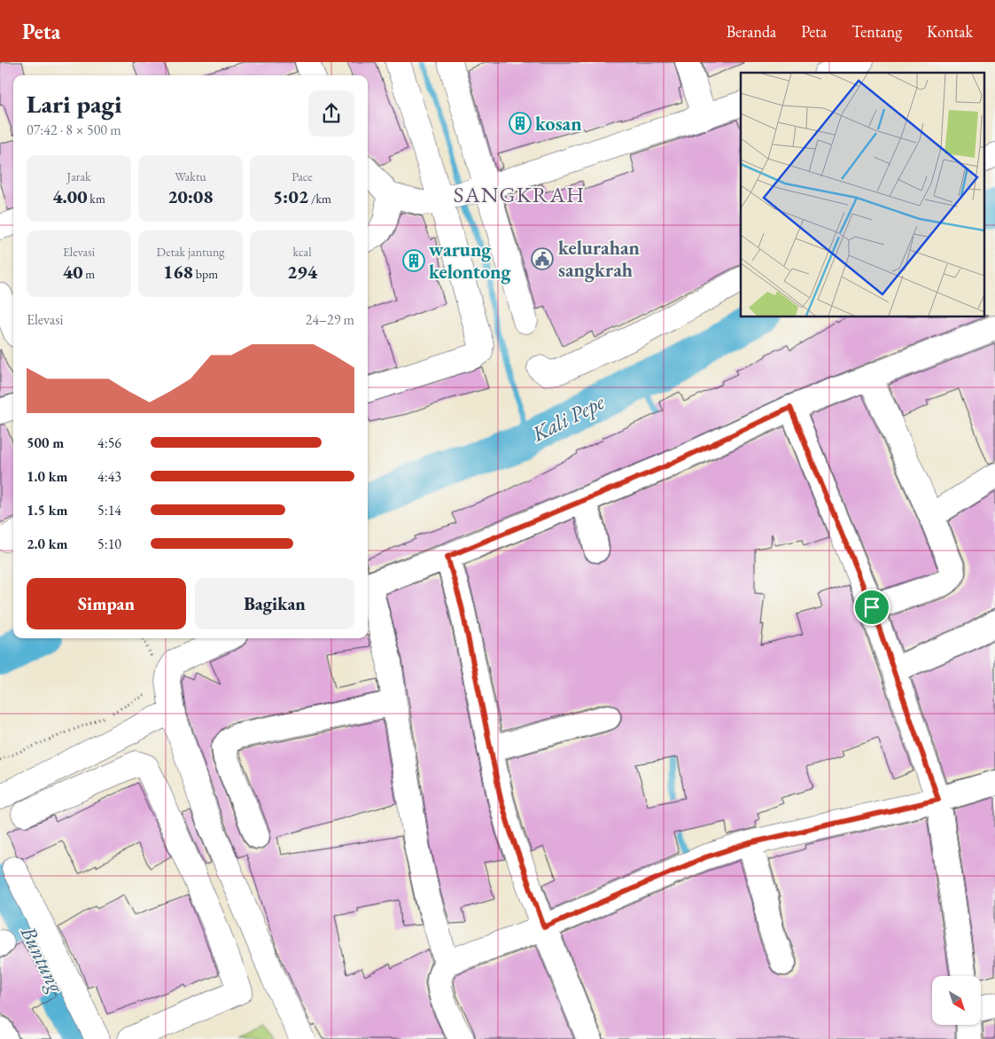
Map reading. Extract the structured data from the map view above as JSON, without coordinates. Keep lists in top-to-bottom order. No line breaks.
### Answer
{"districts":["SANGKRAH"],"water":["Kali Pepe","Buntung"],"places":{"building":["kosan","warung kelontong"],"public building":["kelurahan sangkrah"]},"north":"bottom right","page":{"header":"Peta","nav":["Beranda","Peta","Tentang","Kontak"],"heading":["Lari pagi","07:42 · 8 × 500 m"],"stats":[["Jarak","4.00 km"],["Waktu","20:08"],["Pace","5:02 /km"],["Elevasi","40 m"],["Detak jantung","168 bpm"],["kcal","294"]],"chart":["Elevasi","24–29 m"],"list":[{"name":"500 m","note":"4:56"},{"name":"1.0 km","note":"4:43"},{"name":"1.5 km","note":"5:14"},{"name":"2.0 km","note":"5:10"}],"buttons":["Simpan","Bagikan"]}}
